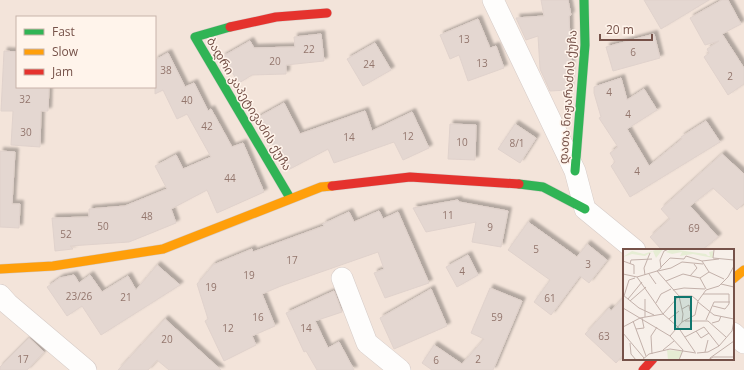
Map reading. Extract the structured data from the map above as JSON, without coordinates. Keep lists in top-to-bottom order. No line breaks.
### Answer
{"streets":{"street":["დათა ნიჟარაძის ქუჩა","ბადრი კაპეტივაძის ქუჩა"]},"house_numbers":["13","22","6","20","13","24","38","2","4","32","40","4","42","30","12","14","10","8/1","4","44","11","48","50","9","69","52","5","17","3","4","19","19","23/26","21","61","16","59","12","14","63","20","17","2","6"],"legend":["Fast","Slow","Jam"],"scale_bar":"20 m"}
